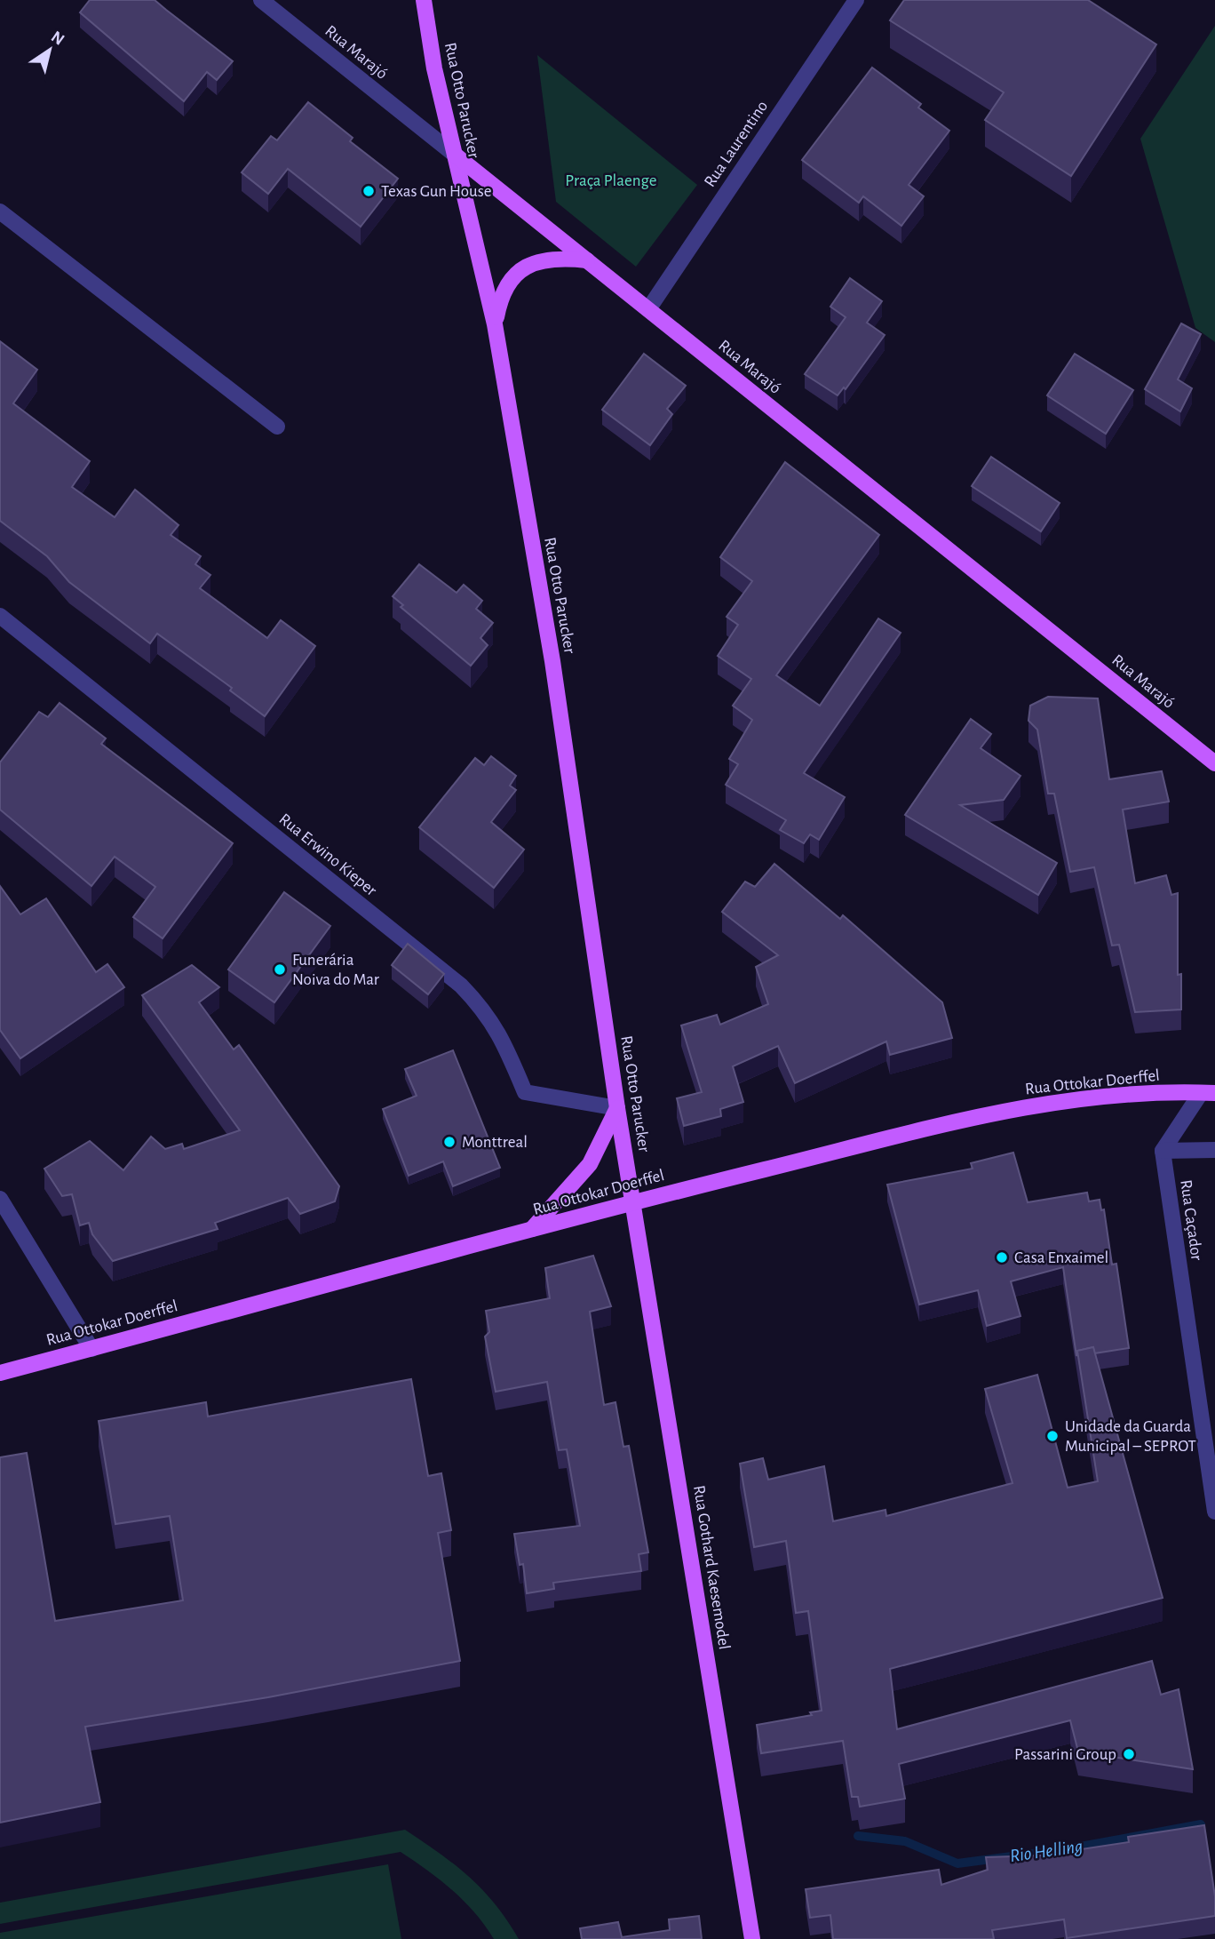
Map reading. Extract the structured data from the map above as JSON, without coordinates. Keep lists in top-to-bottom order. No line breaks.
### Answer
{"streets":{"main road":["Rua Marajó","Rua Otto Parucker","Rua Ottokar Doerffel","Rua Gothard Kaesemodel"],"street":["Rua Laurentino","Rua Erwino Kieper","Rua Caçador"]},"crossings":[["Rua Marajó","Rua Otto Parucker"],["Rua Marajó","Rua Laurentino"],["Rua Otto Parucker","Rua Erwino Kieper"],["Rua Otto Parucker","Rua Ottokar Doerffel"],["Rua Otto Parucker","Rua Gothard Kaesemodel"],["Rua Ottokar Doerffel","Rua Gothard Kaesemodel"]],"water":["Rio Helling"],"parks":["Praça Plaenge"],"places":["Texas Gun House","Funerária Noiva do Mar","Monttreal","Casa Enxaimel","Unidade da Guarda Municipal – SEPROT","Passarini Group"],"north":"top right"}
